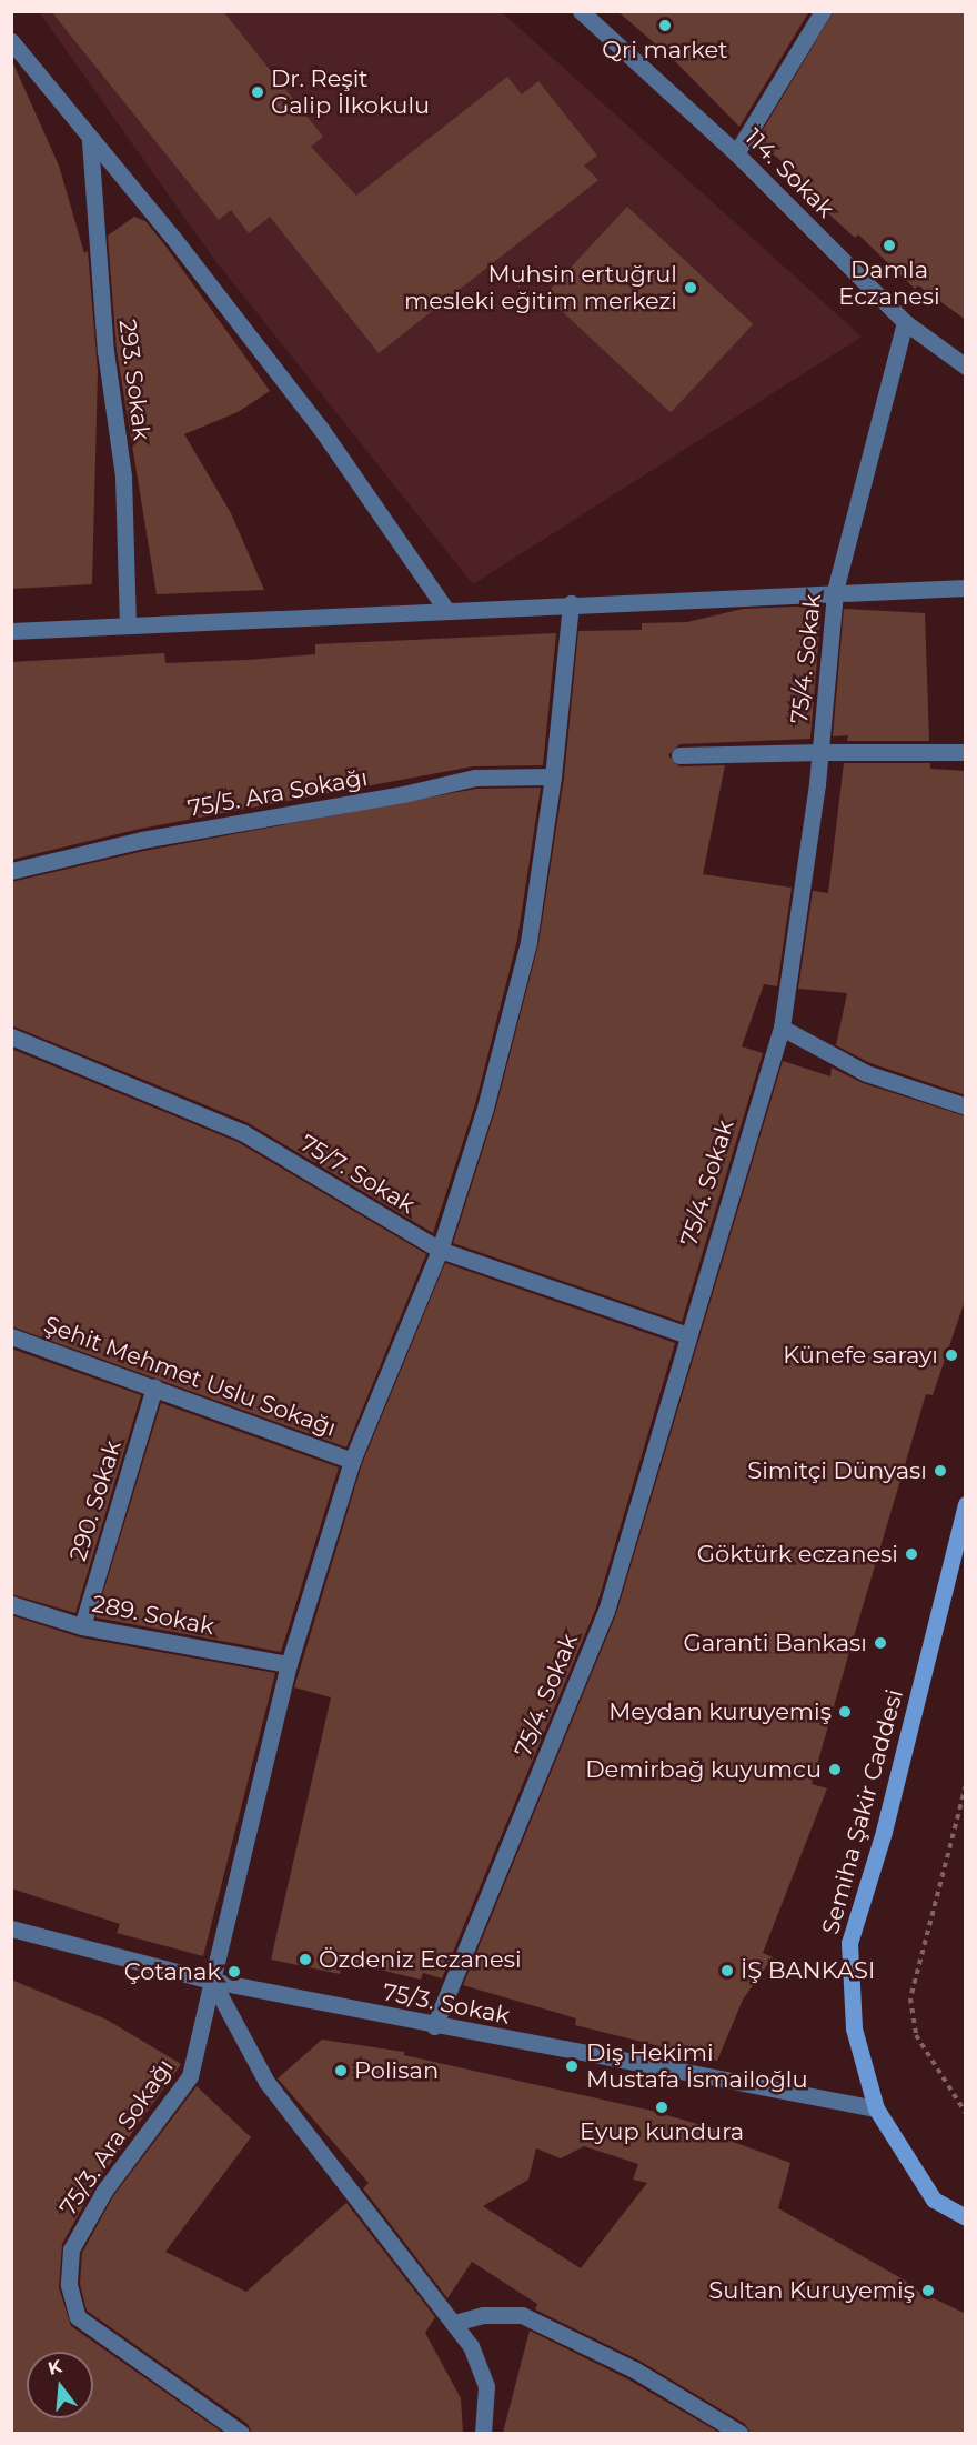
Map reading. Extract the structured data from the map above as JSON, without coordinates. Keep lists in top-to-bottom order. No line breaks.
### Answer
{"streets":{"main road":["Semiha Şakir Caddesi"],"street":["114. Sokak","293. Sokak","75/4. Sokak","75/5. Ara Sokağı","75/7. Sokak","Şehit Mehmet Uslu Sokağı","290. Sokak","289. Sokak","75/3. Sokak","75/3. Ara Sokağı"]},"crossings":[["114. Sokak","75/4. Sokak"],["75/4. Sokak","75/7. Sokak"],["75/4. Sokak","75/3. Sokak"],["75/5. Ara Sokağı","75/3. Ara Sokağı"],["75/7. Sokak","75/3. Ara Sokağı"],["Şehit Mehmet Uslu Sokağı","290. Sokak"],["Şehit Mehmet Uslu Sokağı","75/3. Ara Sokağı"],["290. Sokak","289. Sokak"],["289. Sokak","75/3. Ara Sokağı"],["Semiha Şakir Caddesi","75/3. Sokak"],["75/3. Sokak","75/3. Ara Sokağı"]],"places":["Qri market","Dr. Reşit Galip İlkokulu","Damla Eczanesi","Muhsin ertuğrul mesleki eğitim merkezi","Künefe sarayı","Simitçi Dünyası","Göktürk eczanesi","Garanti Bankası","Meydan kuruyemiş","Demirbağ kuyumcu","Özdeniz Eczanesi","İŞ BANKASI","Çotanak","Diş Hekimi Mustafa İsmailoğlu","Polisan","Eyup kundura","Sultan Kuruyemiş"],"north":"top"}
